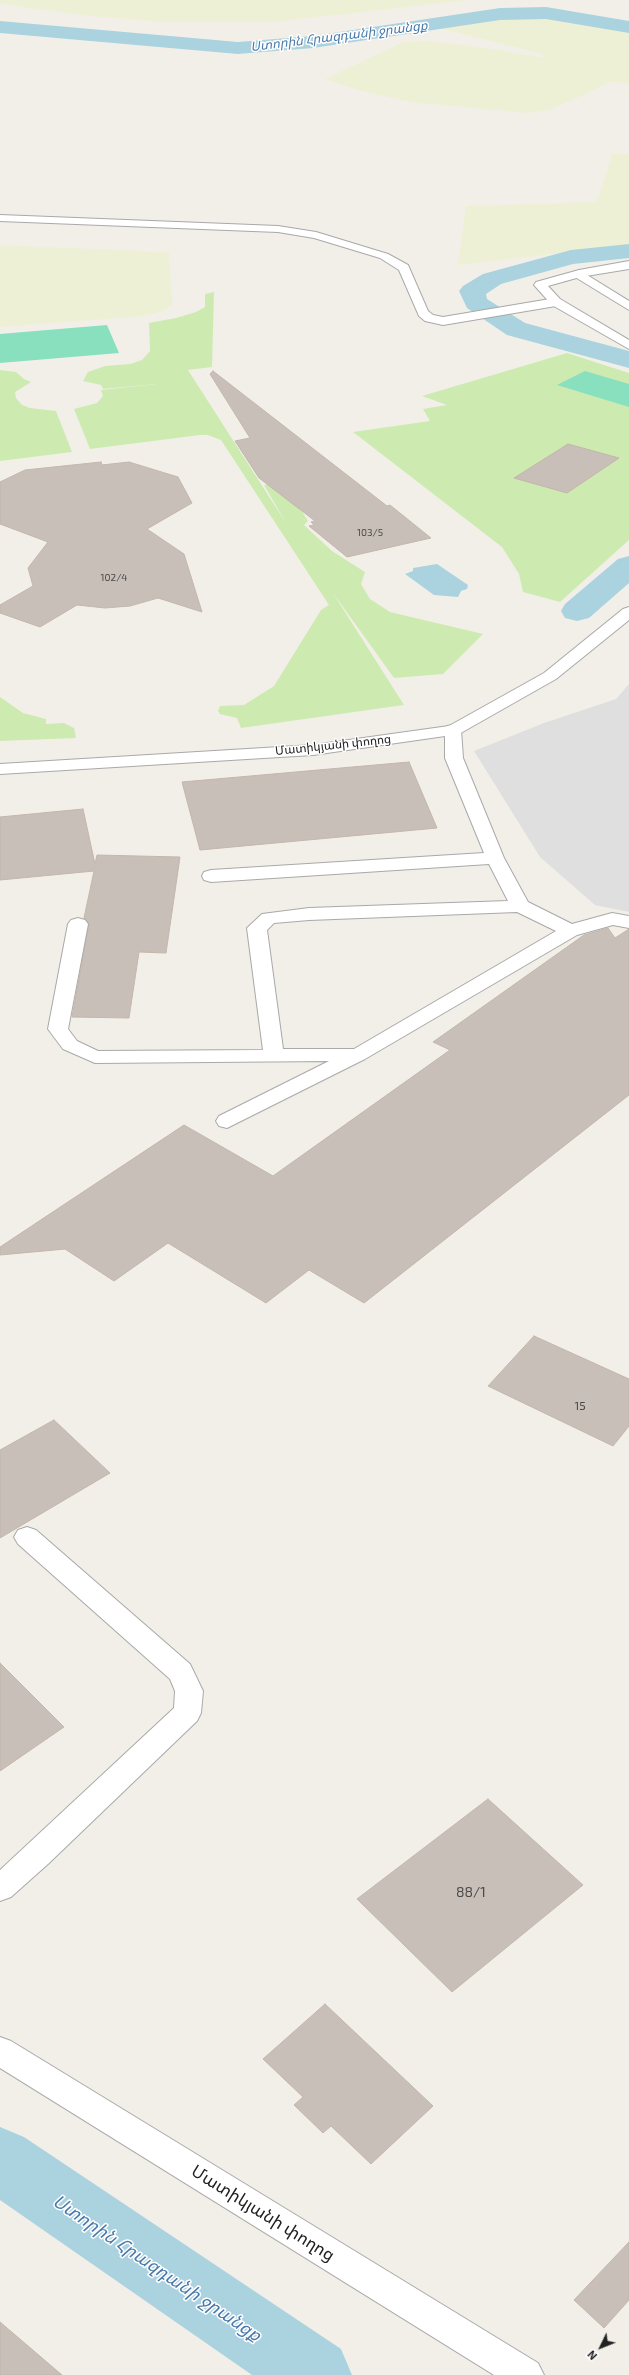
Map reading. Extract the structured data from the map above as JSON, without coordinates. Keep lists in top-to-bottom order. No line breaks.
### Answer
{"streets":{"street":["Մատիկյանի փողոց"]},"water":["Ստորին Հրազդանի ջրանցք"],"house_numbers":["103/5","102/4","15","88/1"],"north":"bottom left"}
